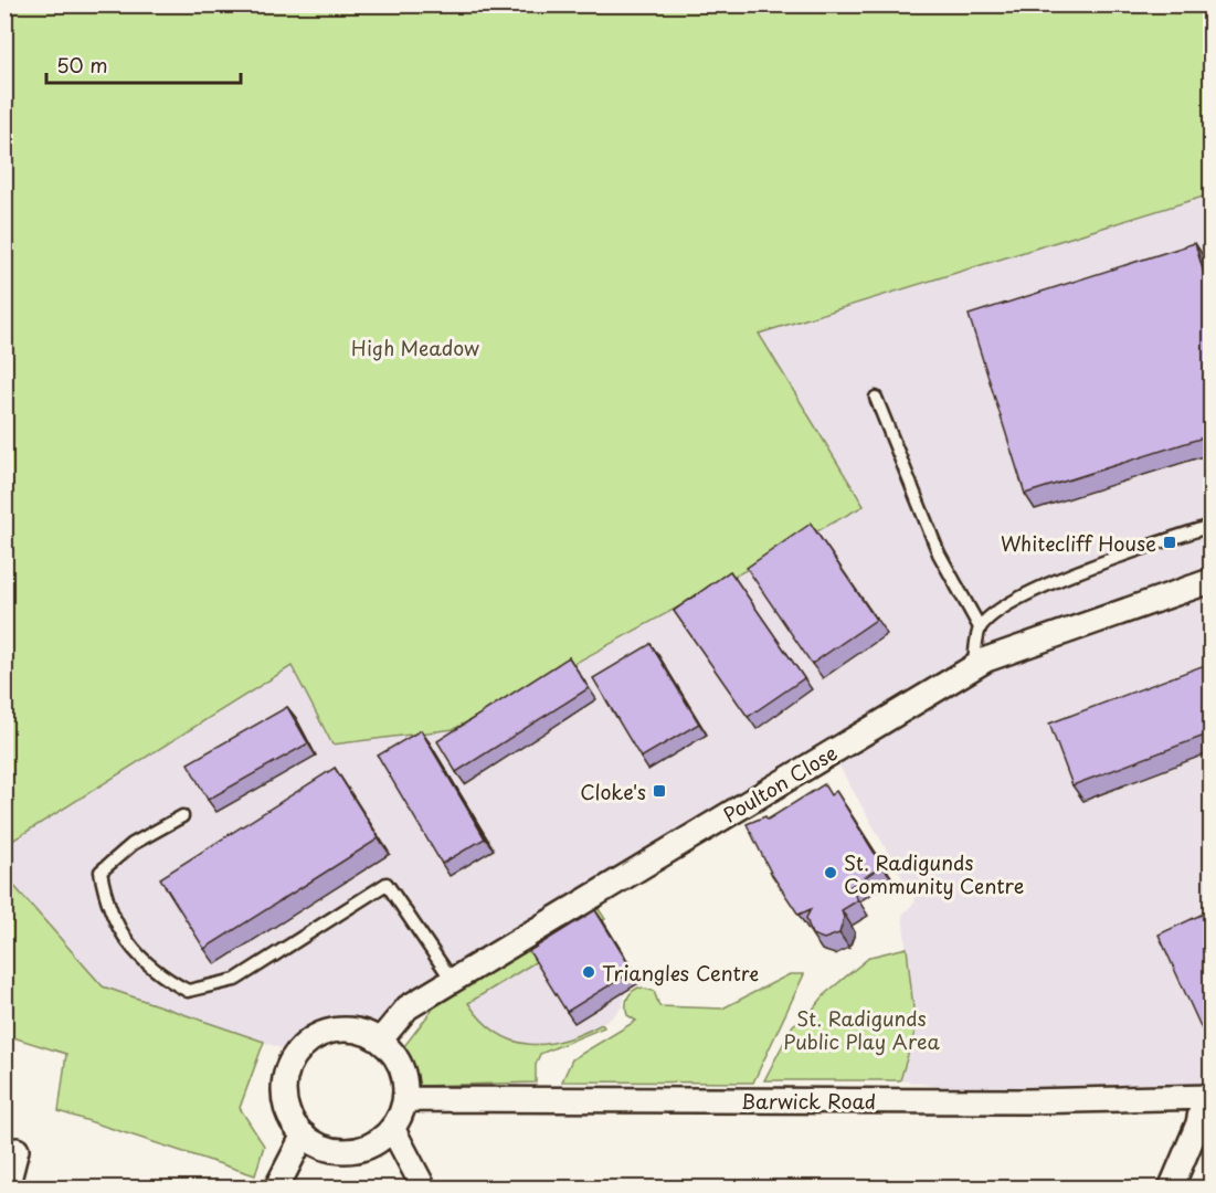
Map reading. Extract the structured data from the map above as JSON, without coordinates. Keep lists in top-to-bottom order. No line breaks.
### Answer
{"streets":{"street":["Poulton Close","Barwick Road"]},"crossings":[["Poulton Close","Barwick Road"]],"parks":["High Meadow","St. Radigunds Public Play Area"],"places":{"transit":["Whitecliff House","Cloke's"],"other":["St. Radigunds Community Centre","Triangles Centre"]},"scale_bar":"50 m"}
